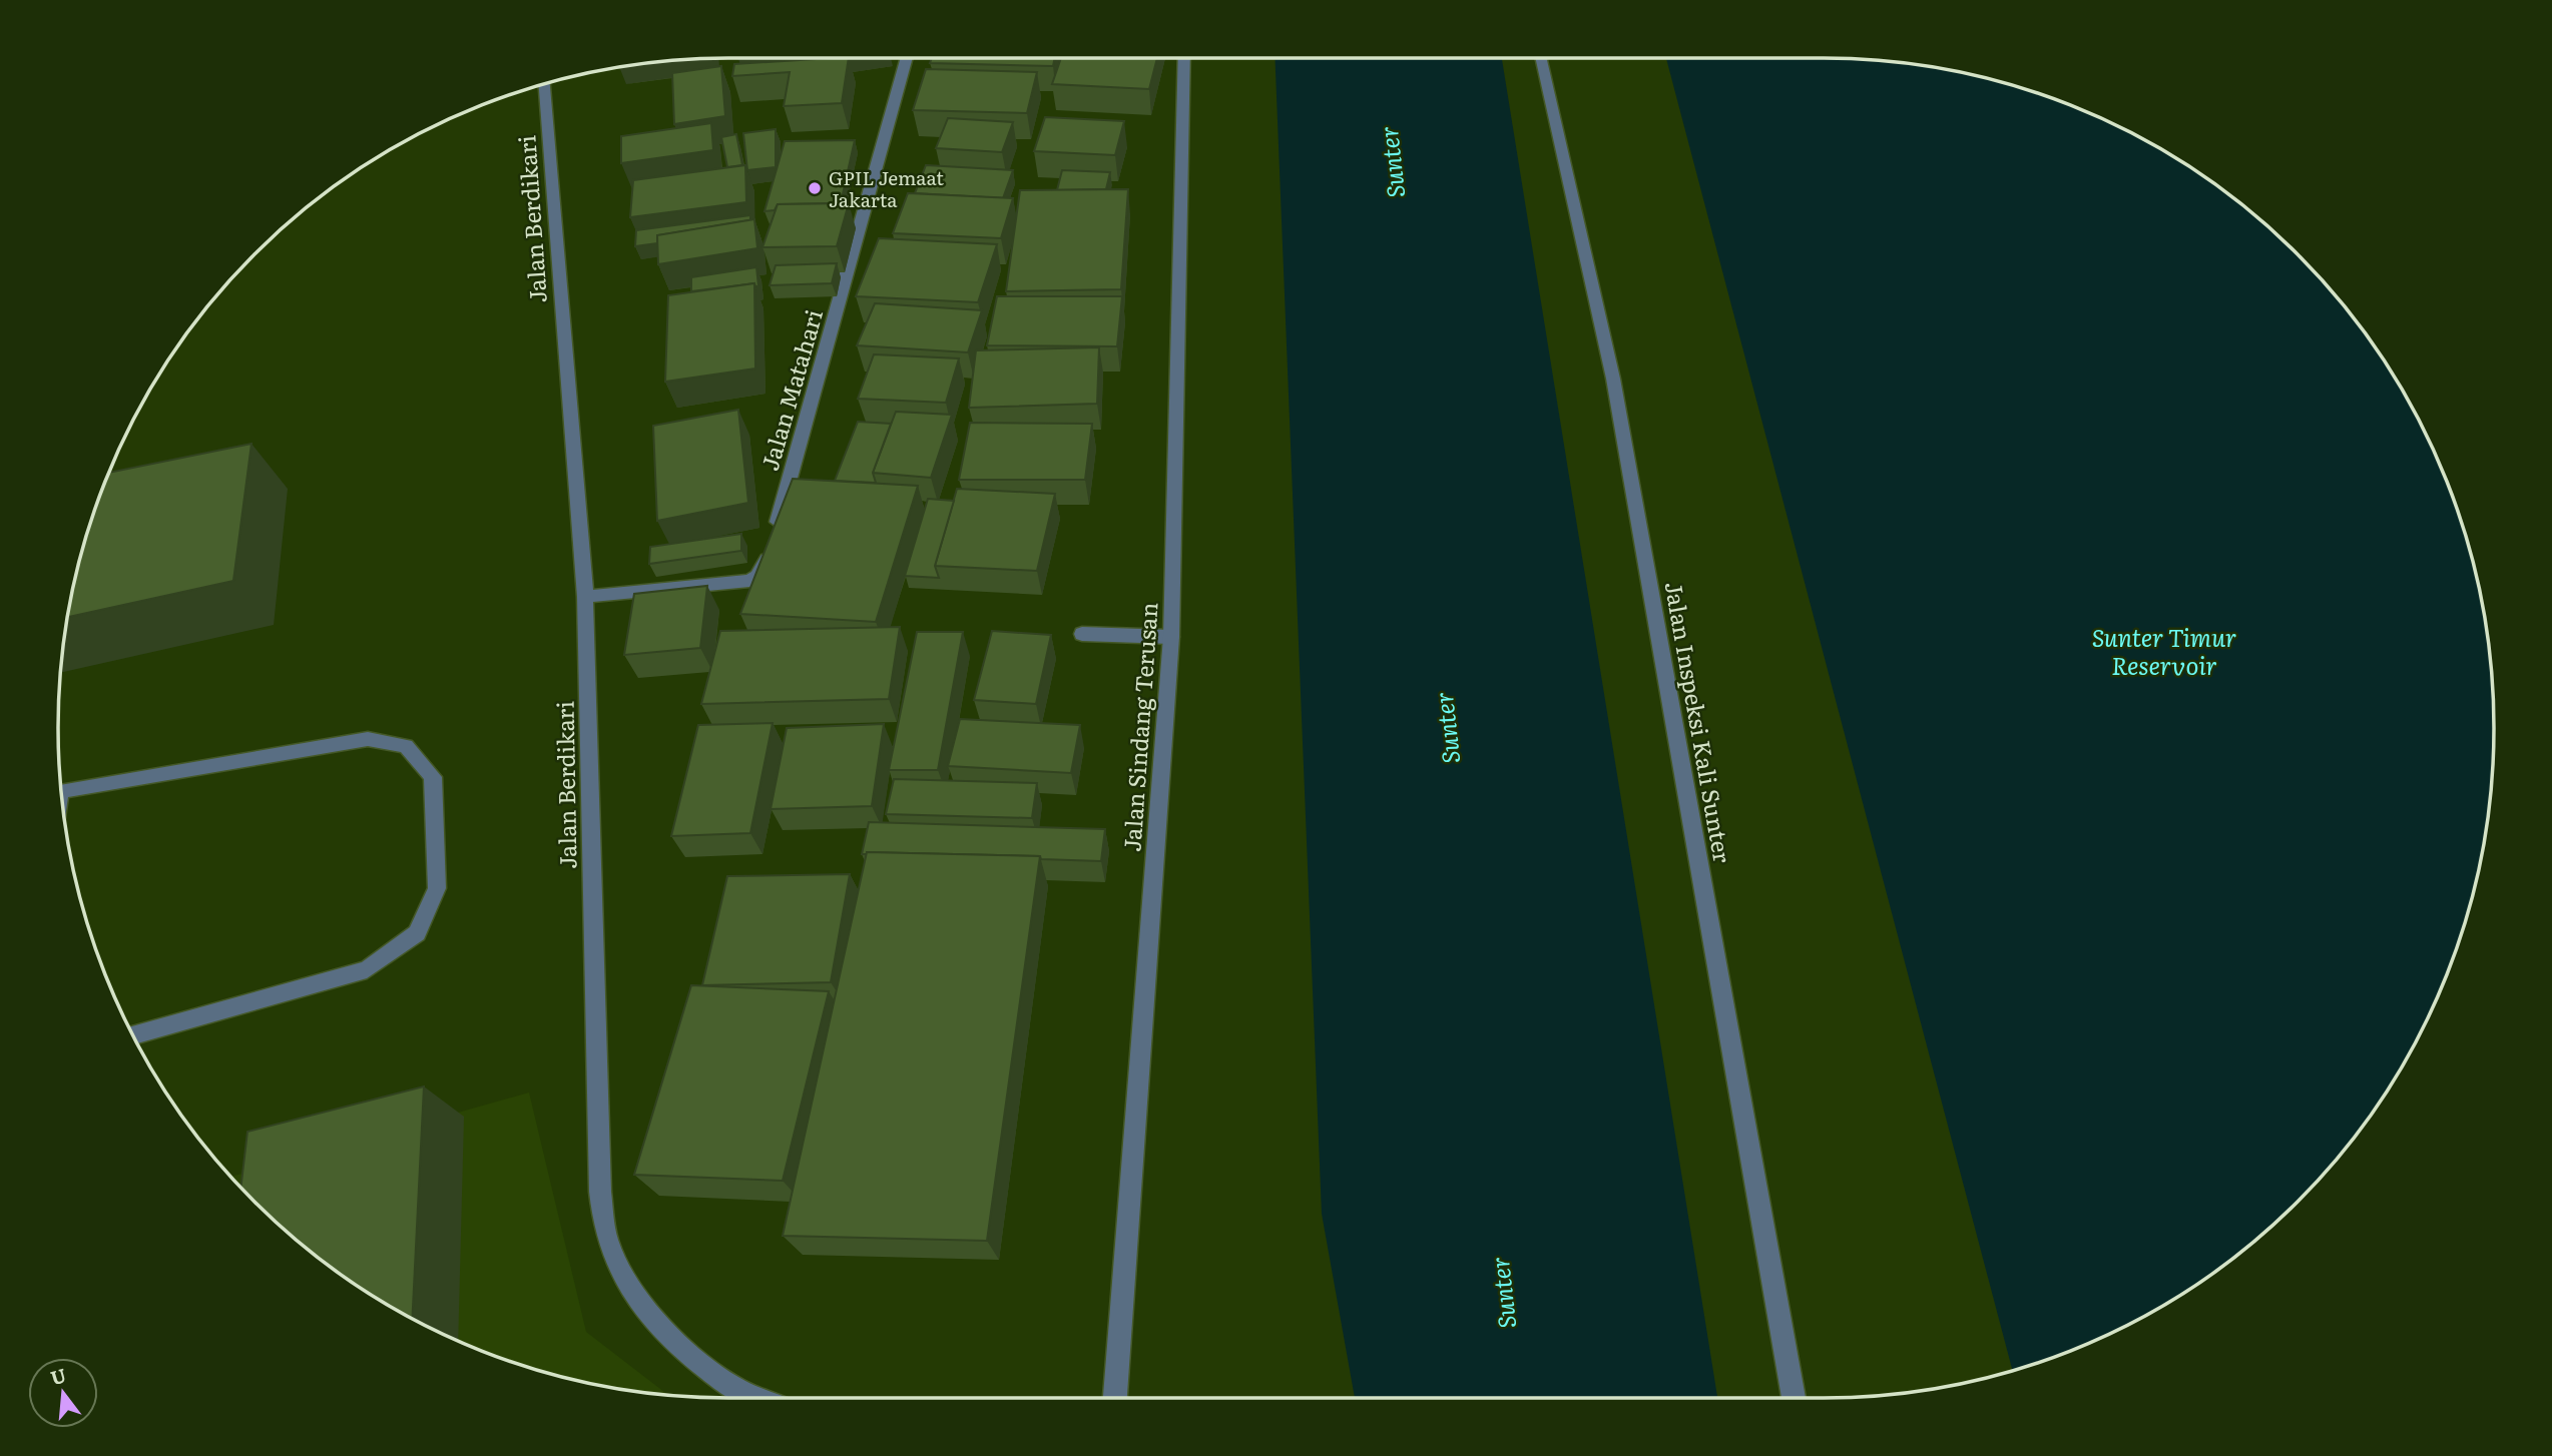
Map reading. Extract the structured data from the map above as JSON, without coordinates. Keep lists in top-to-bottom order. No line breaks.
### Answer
{"streets":{"street":["Jalan Berdikari","Jalan Matahari","Jalan Inspeksi Kali Sunter","Jalan Sindang Terusan"]},"crossings":[["Jalan Berdikari","Jalan Matahari"]],"water":["Sunter","Sunter Timur Reservoir"],"places":["GPIL Jemaat Jakarta"],"north":"top"}
